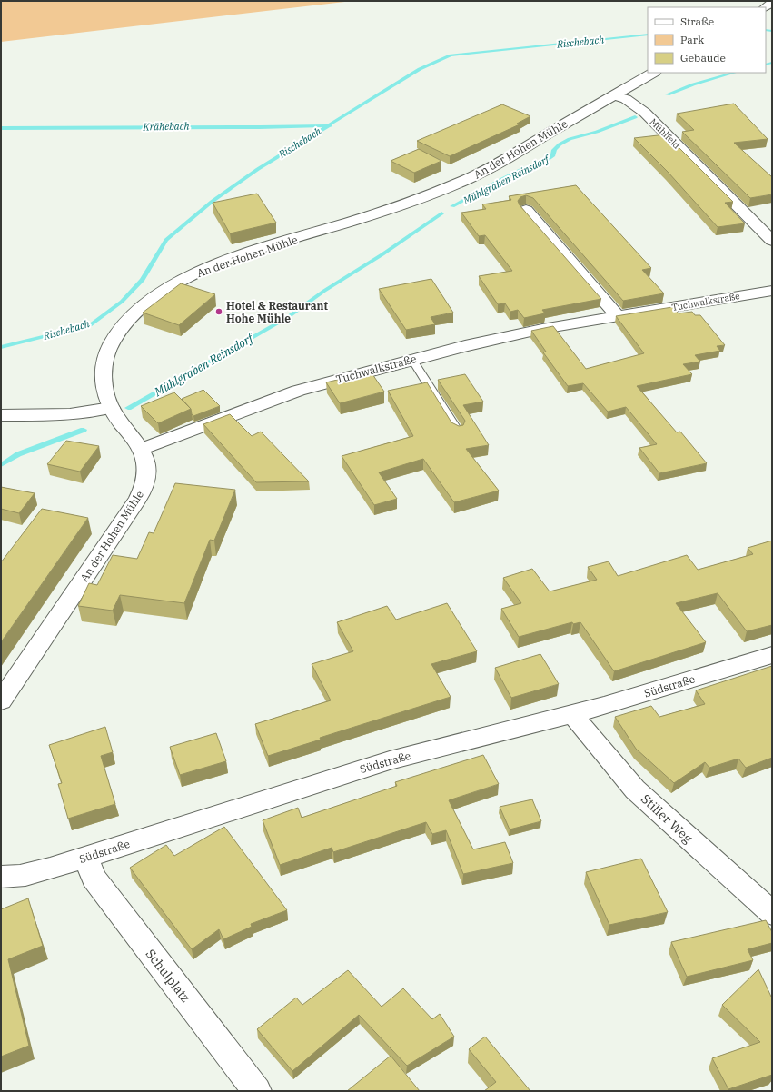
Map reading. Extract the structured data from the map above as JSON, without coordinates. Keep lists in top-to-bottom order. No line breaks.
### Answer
{"streets":{"street":["Mühlfeld","An der Hohen Mühle","Tuchwalkstraße","Südstraße","Stiller Weg","Schulplatz"]},"crossings":[["Mühlfeld","An der Hohen Mühle"],["An der Hohen Mühle","Tuchwalkstraße"],["Südstraße","Stiller Weg"],["Südstraße","Schulplatz"]],"water":["Rischebach","Krähebach","Mühlgraben Reinsdorf"],"places":["Hotel & Restaurant Hohe Mühle"],"legend":["Straße","Park","Gebäude"]}
